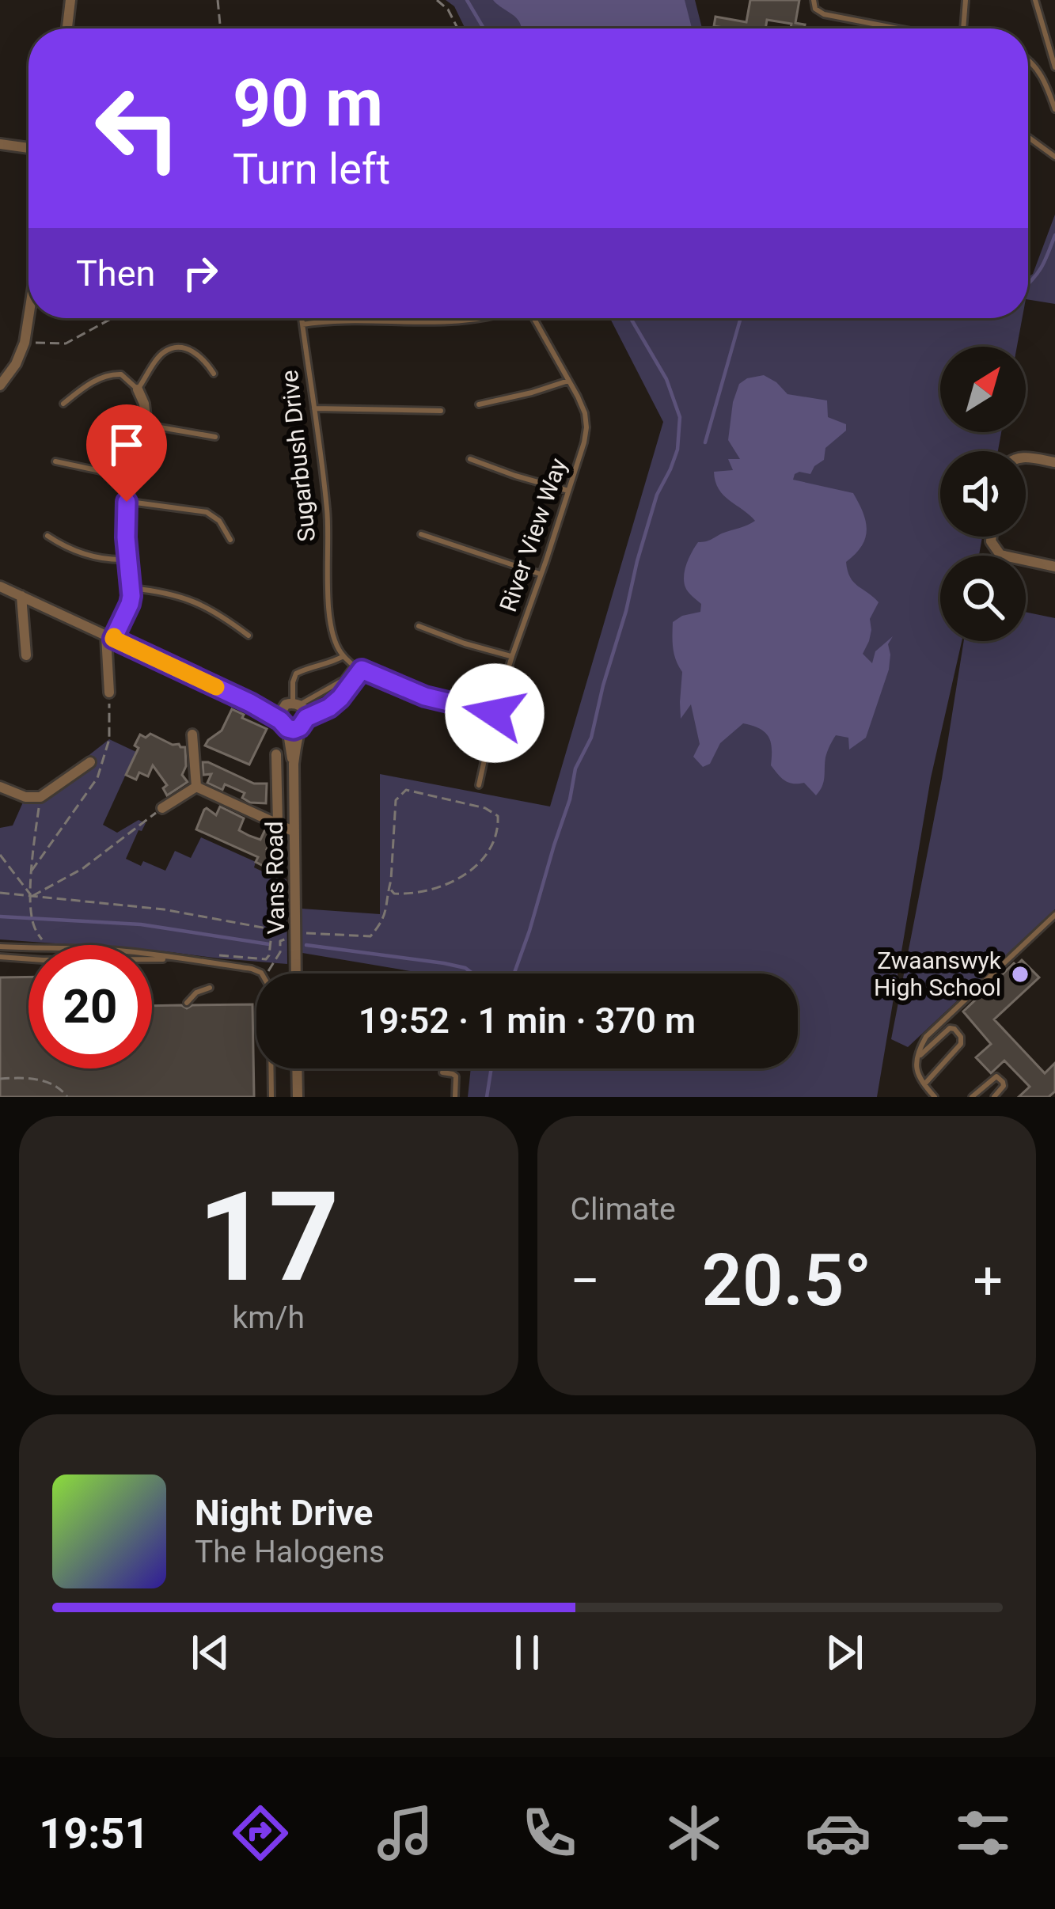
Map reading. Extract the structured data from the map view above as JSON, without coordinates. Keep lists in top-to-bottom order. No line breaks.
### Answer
{"streets":{"street":["Vans Road"],"lane":["Sugarbush Drive","River View Way"]},"places":["Zwaanswyk High School"],"north":"top right","page":{"turn":["90 m","Turn left"],"then":"Then","limit":"20","trip":"19:52 · 1 min · 370 m","tile":[["17","km/h"],"Climate"],"heat":["−","20.5°","+"],"song":["Night Drive","The Halogens"],"tabs":"19:51"}}
